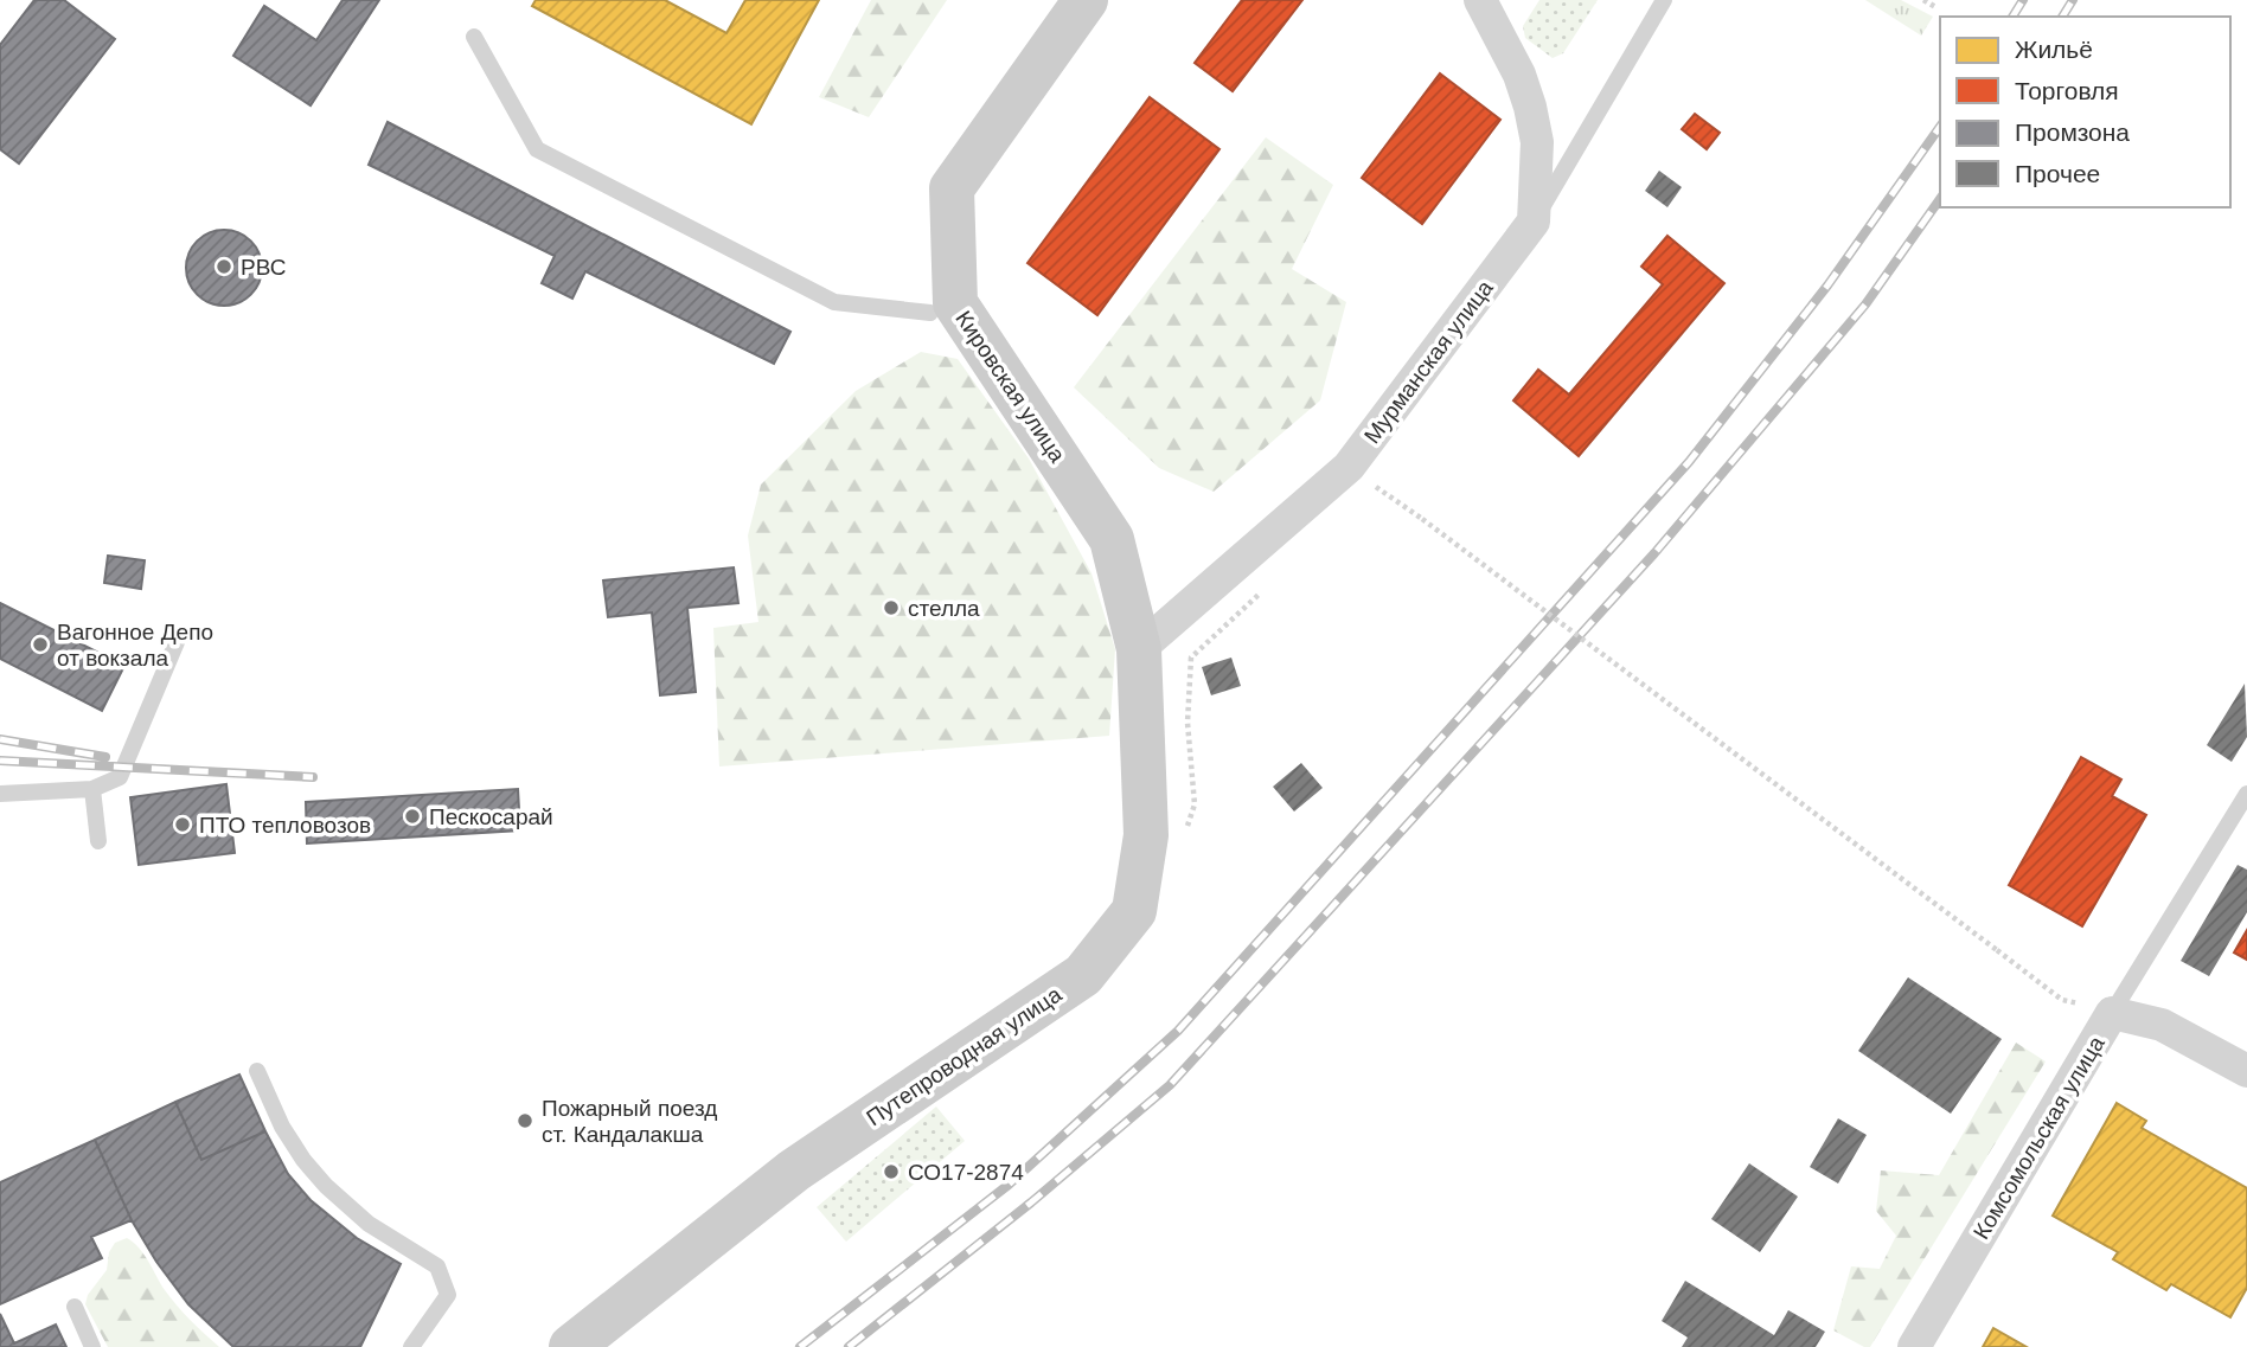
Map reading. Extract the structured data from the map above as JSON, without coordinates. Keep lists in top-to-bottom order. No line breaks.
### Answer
{"streets":{"main road":["Кировская улица","Путепроводная улица"],"street":["Мурманская улица","Комсомольская улица"]},"crossings":[["Мурманская улица","Кировская улица"],["Мурманская улица","Путепроводная улица"],["Кировская улица","Путепроводная улица"]],"places":["РВС","стелла","Вагонное Депо от вокзала","Пескосарай","ПТО тепловозов","Пожарный поезд ст. Кандалакша","СО17-2874"],"legend":["Жильё","Торговля","Промзона","Прочее"]}
